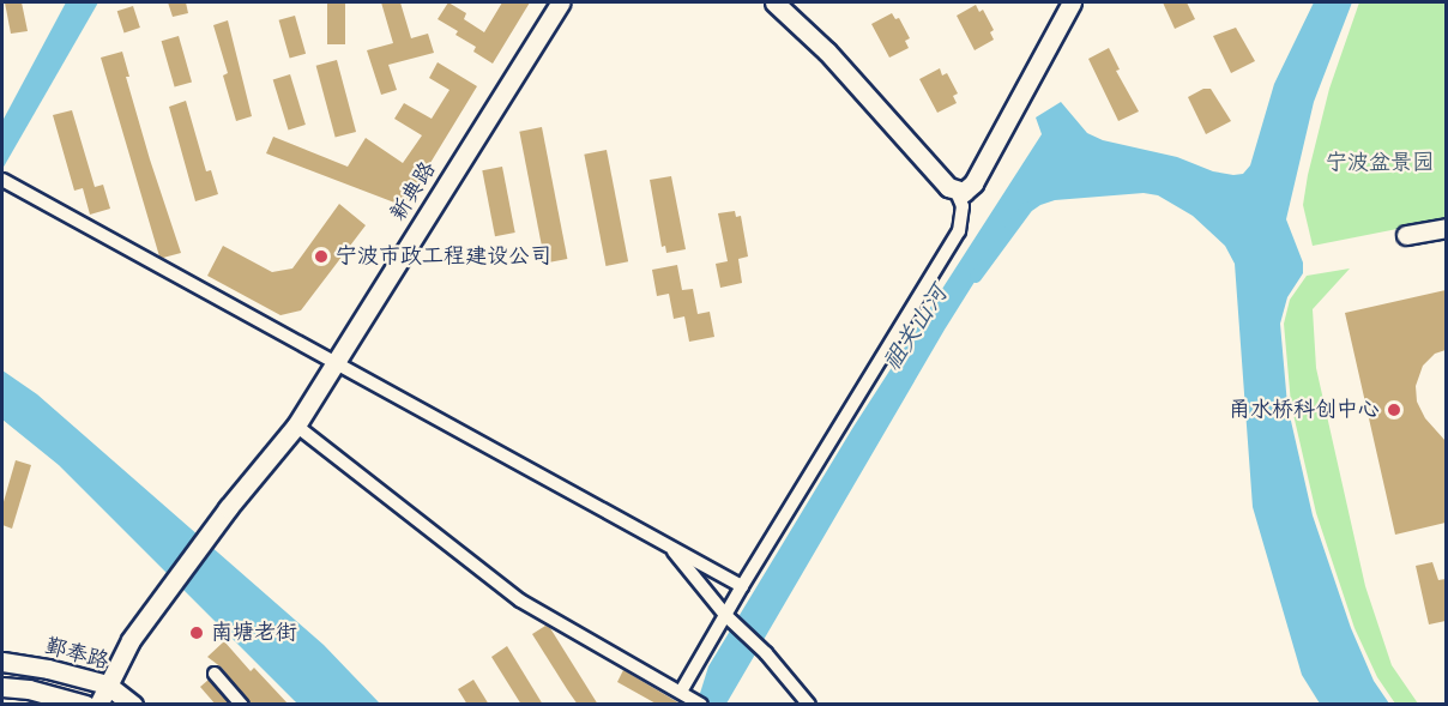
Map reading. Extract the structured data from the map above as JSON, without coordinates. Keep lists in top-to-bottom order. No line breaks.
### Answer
{"streets":{"main road":["新典路","鄞奉路"]},"crossings":[["新典路","鄞奉路"]],"water":["祖关山河"],"parks":["宁波盆景园"],"places":["宁波市政工程建设公司","甬水桥科创中心","南塘老街"]}
